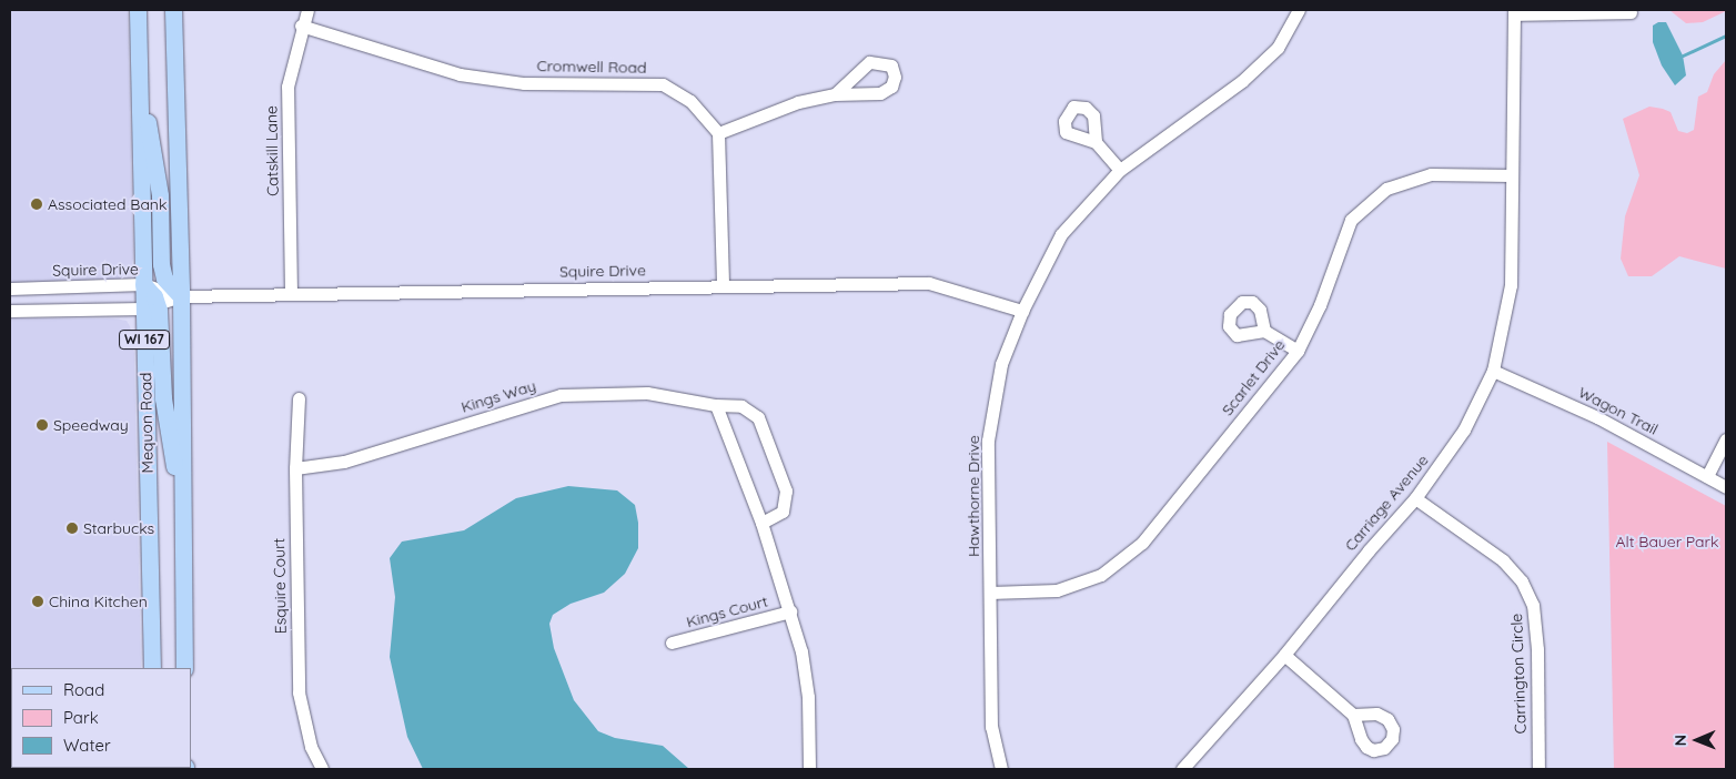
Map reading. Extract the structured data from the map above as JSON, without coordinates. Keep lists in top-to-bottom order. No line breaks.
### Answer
{"streets":{"main road":["WI 167","Mequon Road"],"street":["Cromwell Road","Catskill Lane","Squire Drive","Scarlet Drive","Kings Way","Wagon Trail","Hawthorne Drive","Carriage Avenue","Esquire Court","Kings Court","Carrington Circle"]},"crossings":[["Cromwell Road","Catskill Lane"],["Catskill Lane","Squire Drive"],["Squire Drive","WI 167"],["Squire Drive","Mequon Road"],["Squire Drive","Hawthorne Drive"],["Scarlet Drive","Hawthorne Drive"],["Scarlet Drive","Carriage Avenue"],["Kings Way","Esquire Court"],["Wagon Trail","Carriage Avenue"],["Carriage Avenue","Carrington Circle"]],"parks":["Alt Bauer Park"],"places":["Associated Bank","Speedway","Starbucks","China Kitchen"],"legend":["Road","Park","Water"],"north":"left"}
